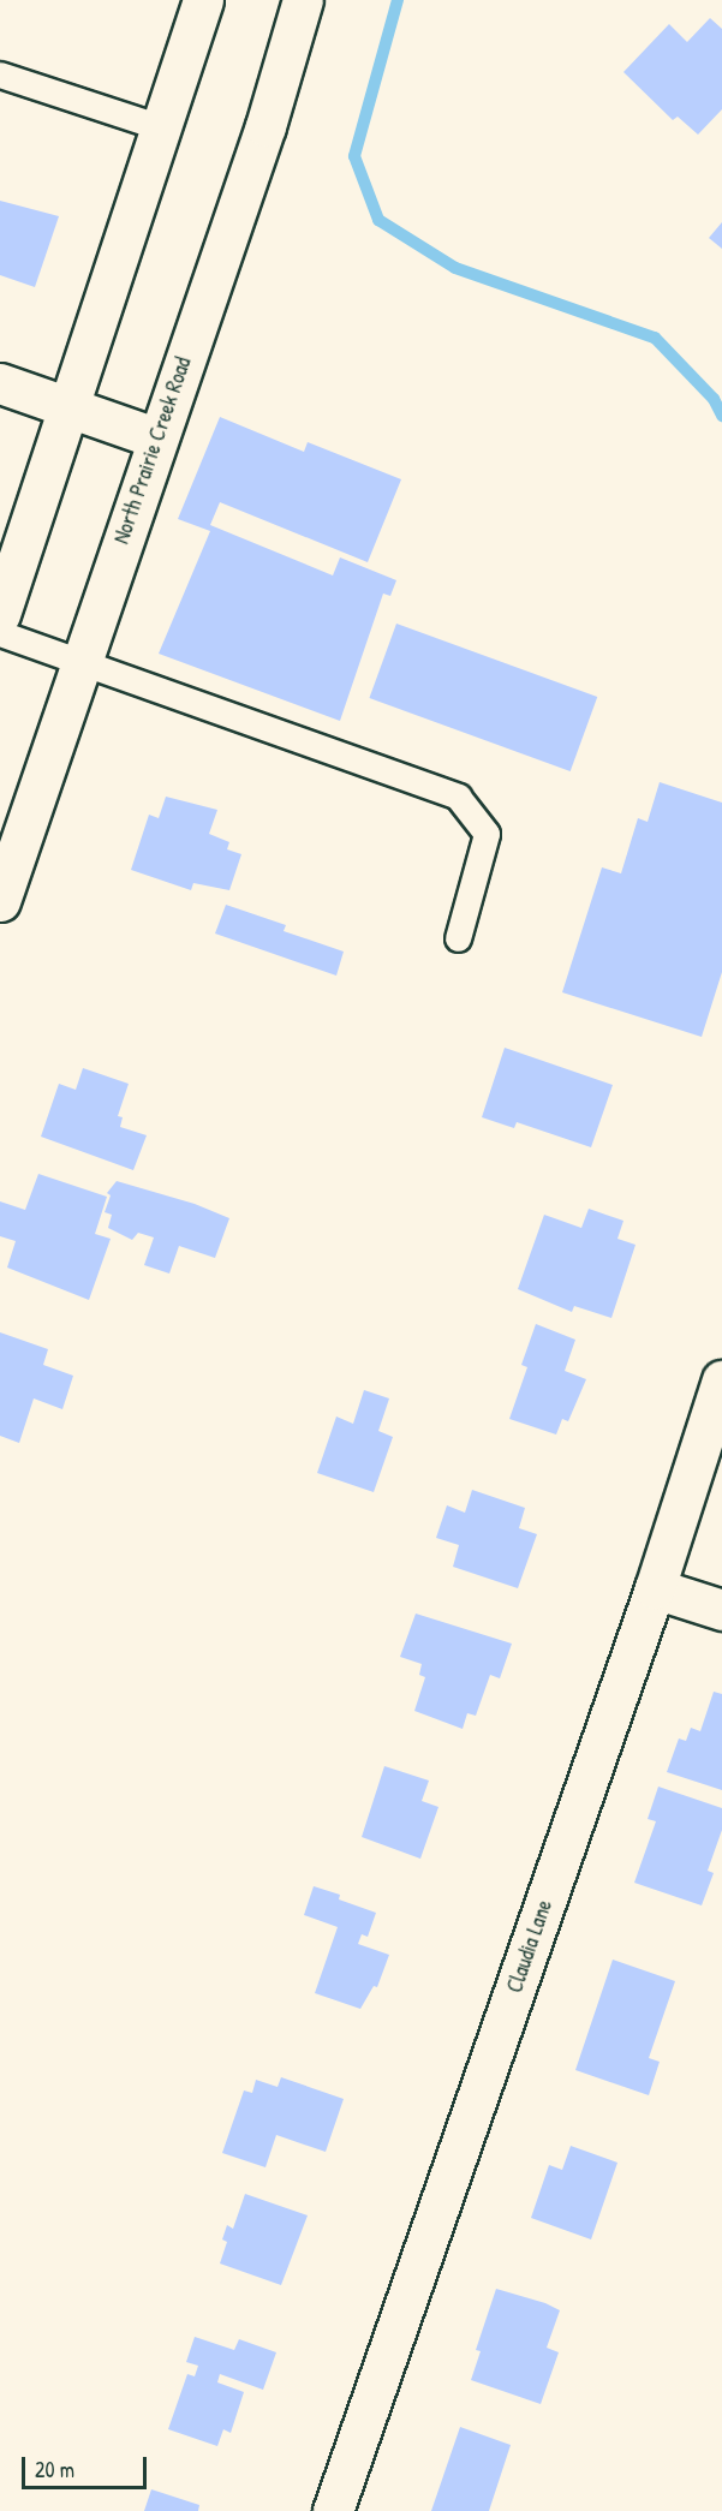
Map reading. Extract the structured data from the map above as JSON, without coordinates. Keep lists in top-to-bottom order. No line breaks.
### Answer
{"streets":{"main road":["North Prairie Creek Road","Claudia Lane"]},"scale_bar":"20 m"}
